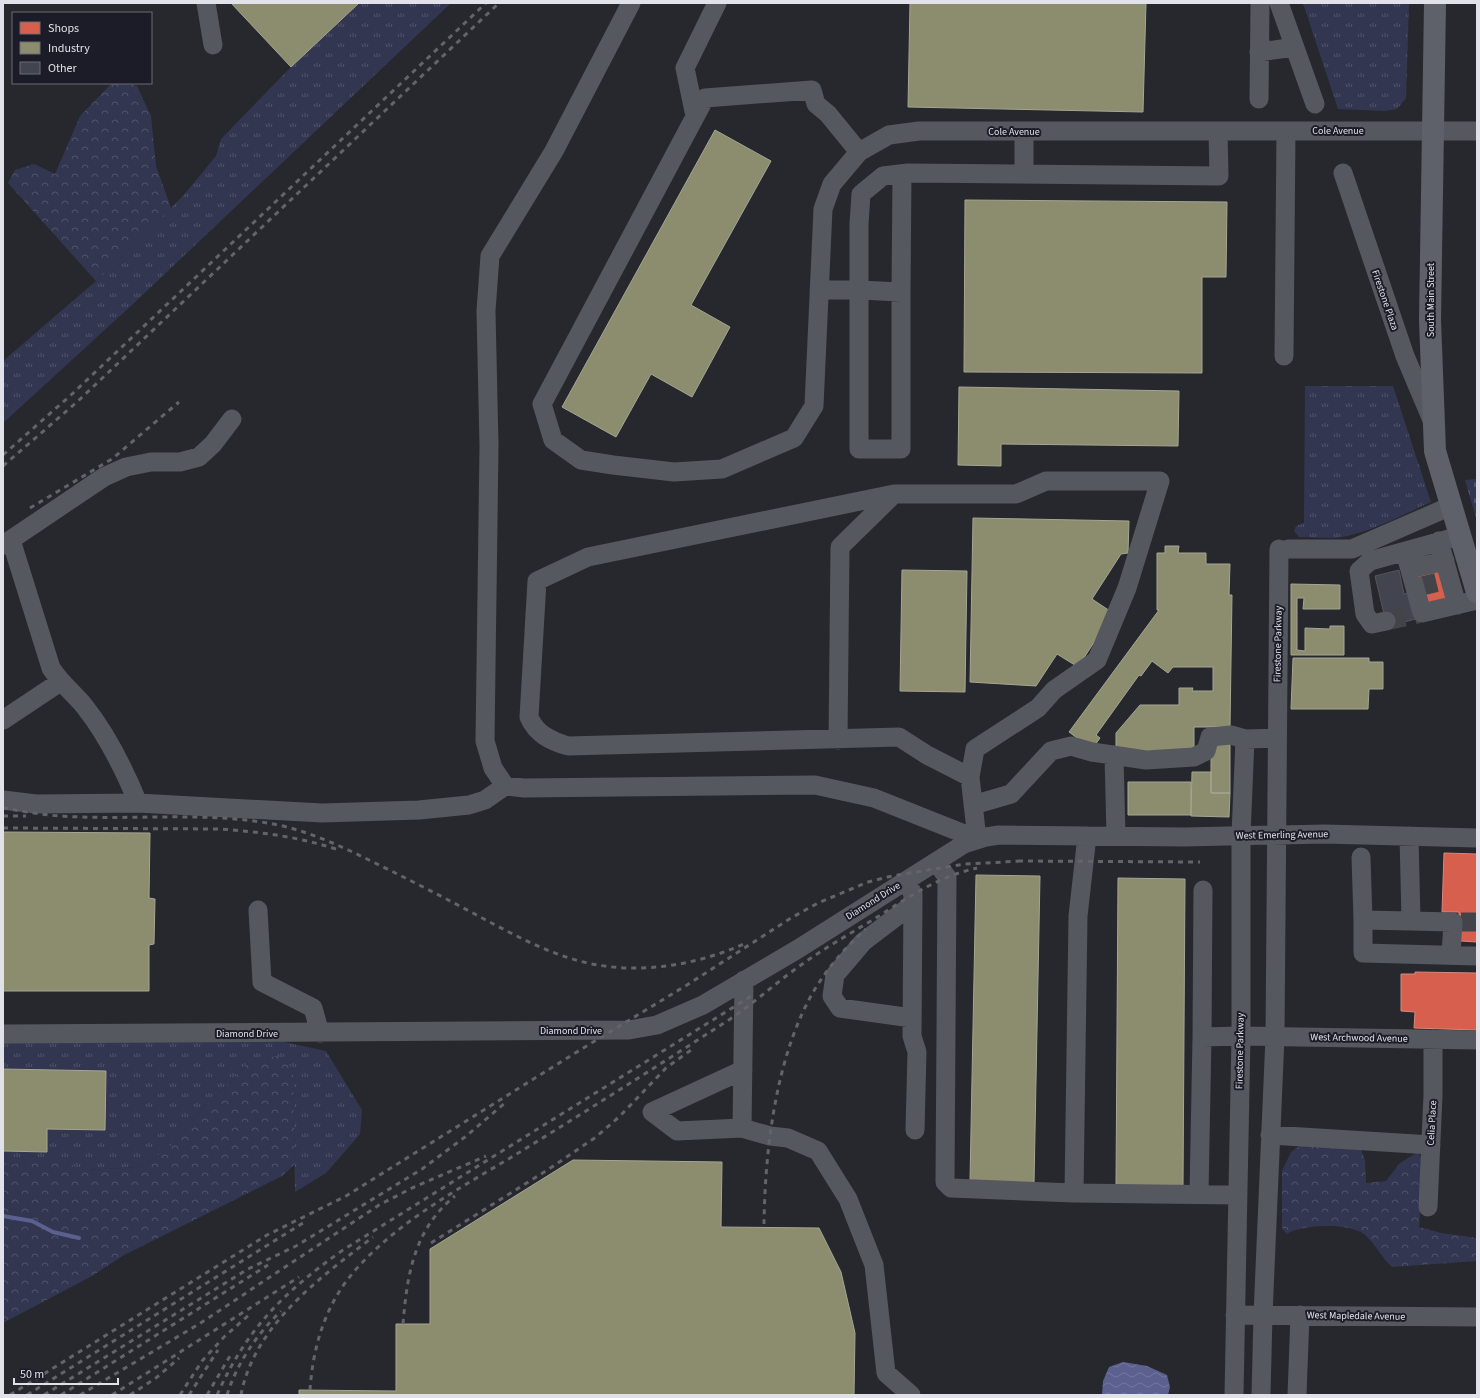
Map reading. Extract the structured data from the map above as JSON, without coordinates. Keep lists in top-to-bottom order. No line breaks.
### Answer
{"streets":{"main road":["South Main Street"],"street":["Cole Avenue","Firestone Plaza","Firestone Parkway","West Emerling Avenue","Diamond Drive","West Archwood Avenue","Celia Place","West Mapledale Avenue"]},"crossings":[["Cole Avenue","South Main Street"],["Firestone Plaza","South Main Street"],["South Main Street","Firestone Parkway"],["Firestone Parkway","West Emerling Avenue"],["Firestone Parkway","West Archwood Avenue"],["Firestone Parkway","West Mapledale Avenue"],["West Emerling Avenue","Diamond Drive"],["West Archwood Avenue","Celia Place"]],"legend":["Shops","Industry","Other"],"scale_bar":"50 m"}
